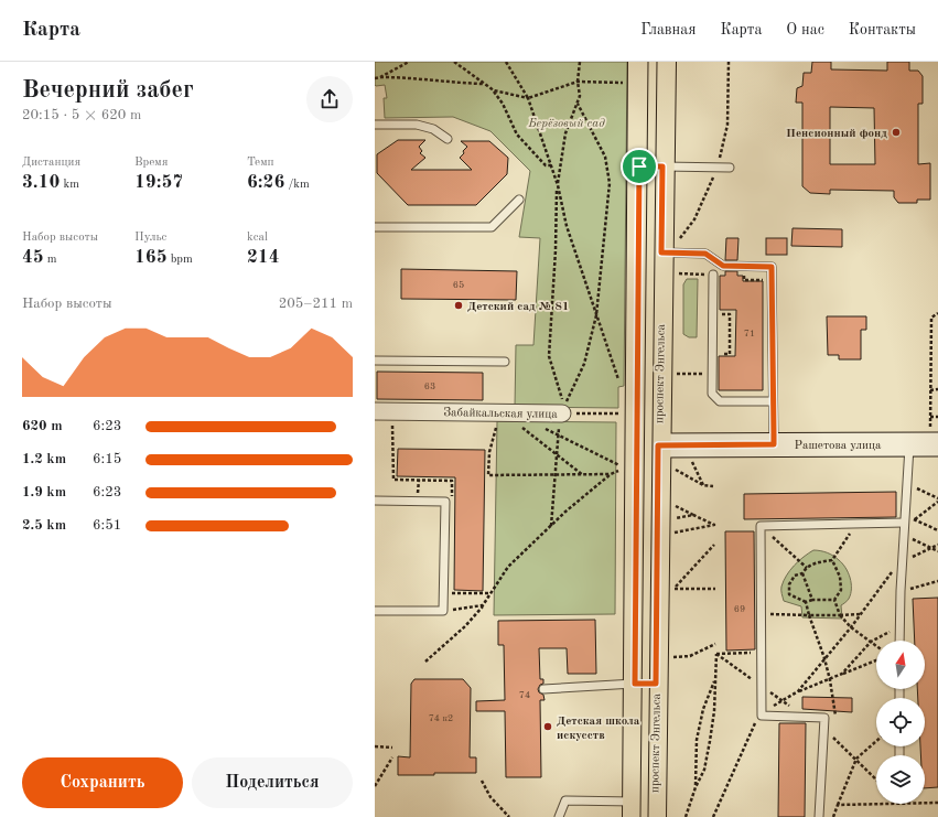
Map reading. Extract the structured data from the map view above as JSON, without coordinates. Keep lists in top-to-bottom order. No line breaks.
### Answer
{"streets":{"main road":["проспект Энгельса"],"street":["Забайкальская улица","Рашетова улица"]},"crossings":[["проспект Энгельса","Рашетова улица"]],"parks":["Берёзовый сад"],"places":["Пенсионный фонд","Детский сад № 81","Детская школа искусств"],"house_numbers":["65","71","63","69","74","74 к2"],"north":"top","page":{"header":"Карта","nav":["Главная","Карта","О нас","Контакты"],"heading":["Вечерний забег","20:15 · 5 × 620 m"],"stats":[["Дистанция","3.10 km"],["Время","19:57"],["Темп","6:26 /km"],["Набор высоты","45 m"],["Пульс","165 bpm"],["kcal","214"]],"chart":["Набор высоты","205–211 m"],"list":[{"name":"620 m","note":"6:23"},{"name":"1.2 km","note":"6:15"},{"name":"1.9 km","note":"6:23"},{"name":"2.5 km","note":"6:51"}],"buttons":["Сохранить","Поделиться"]}}
